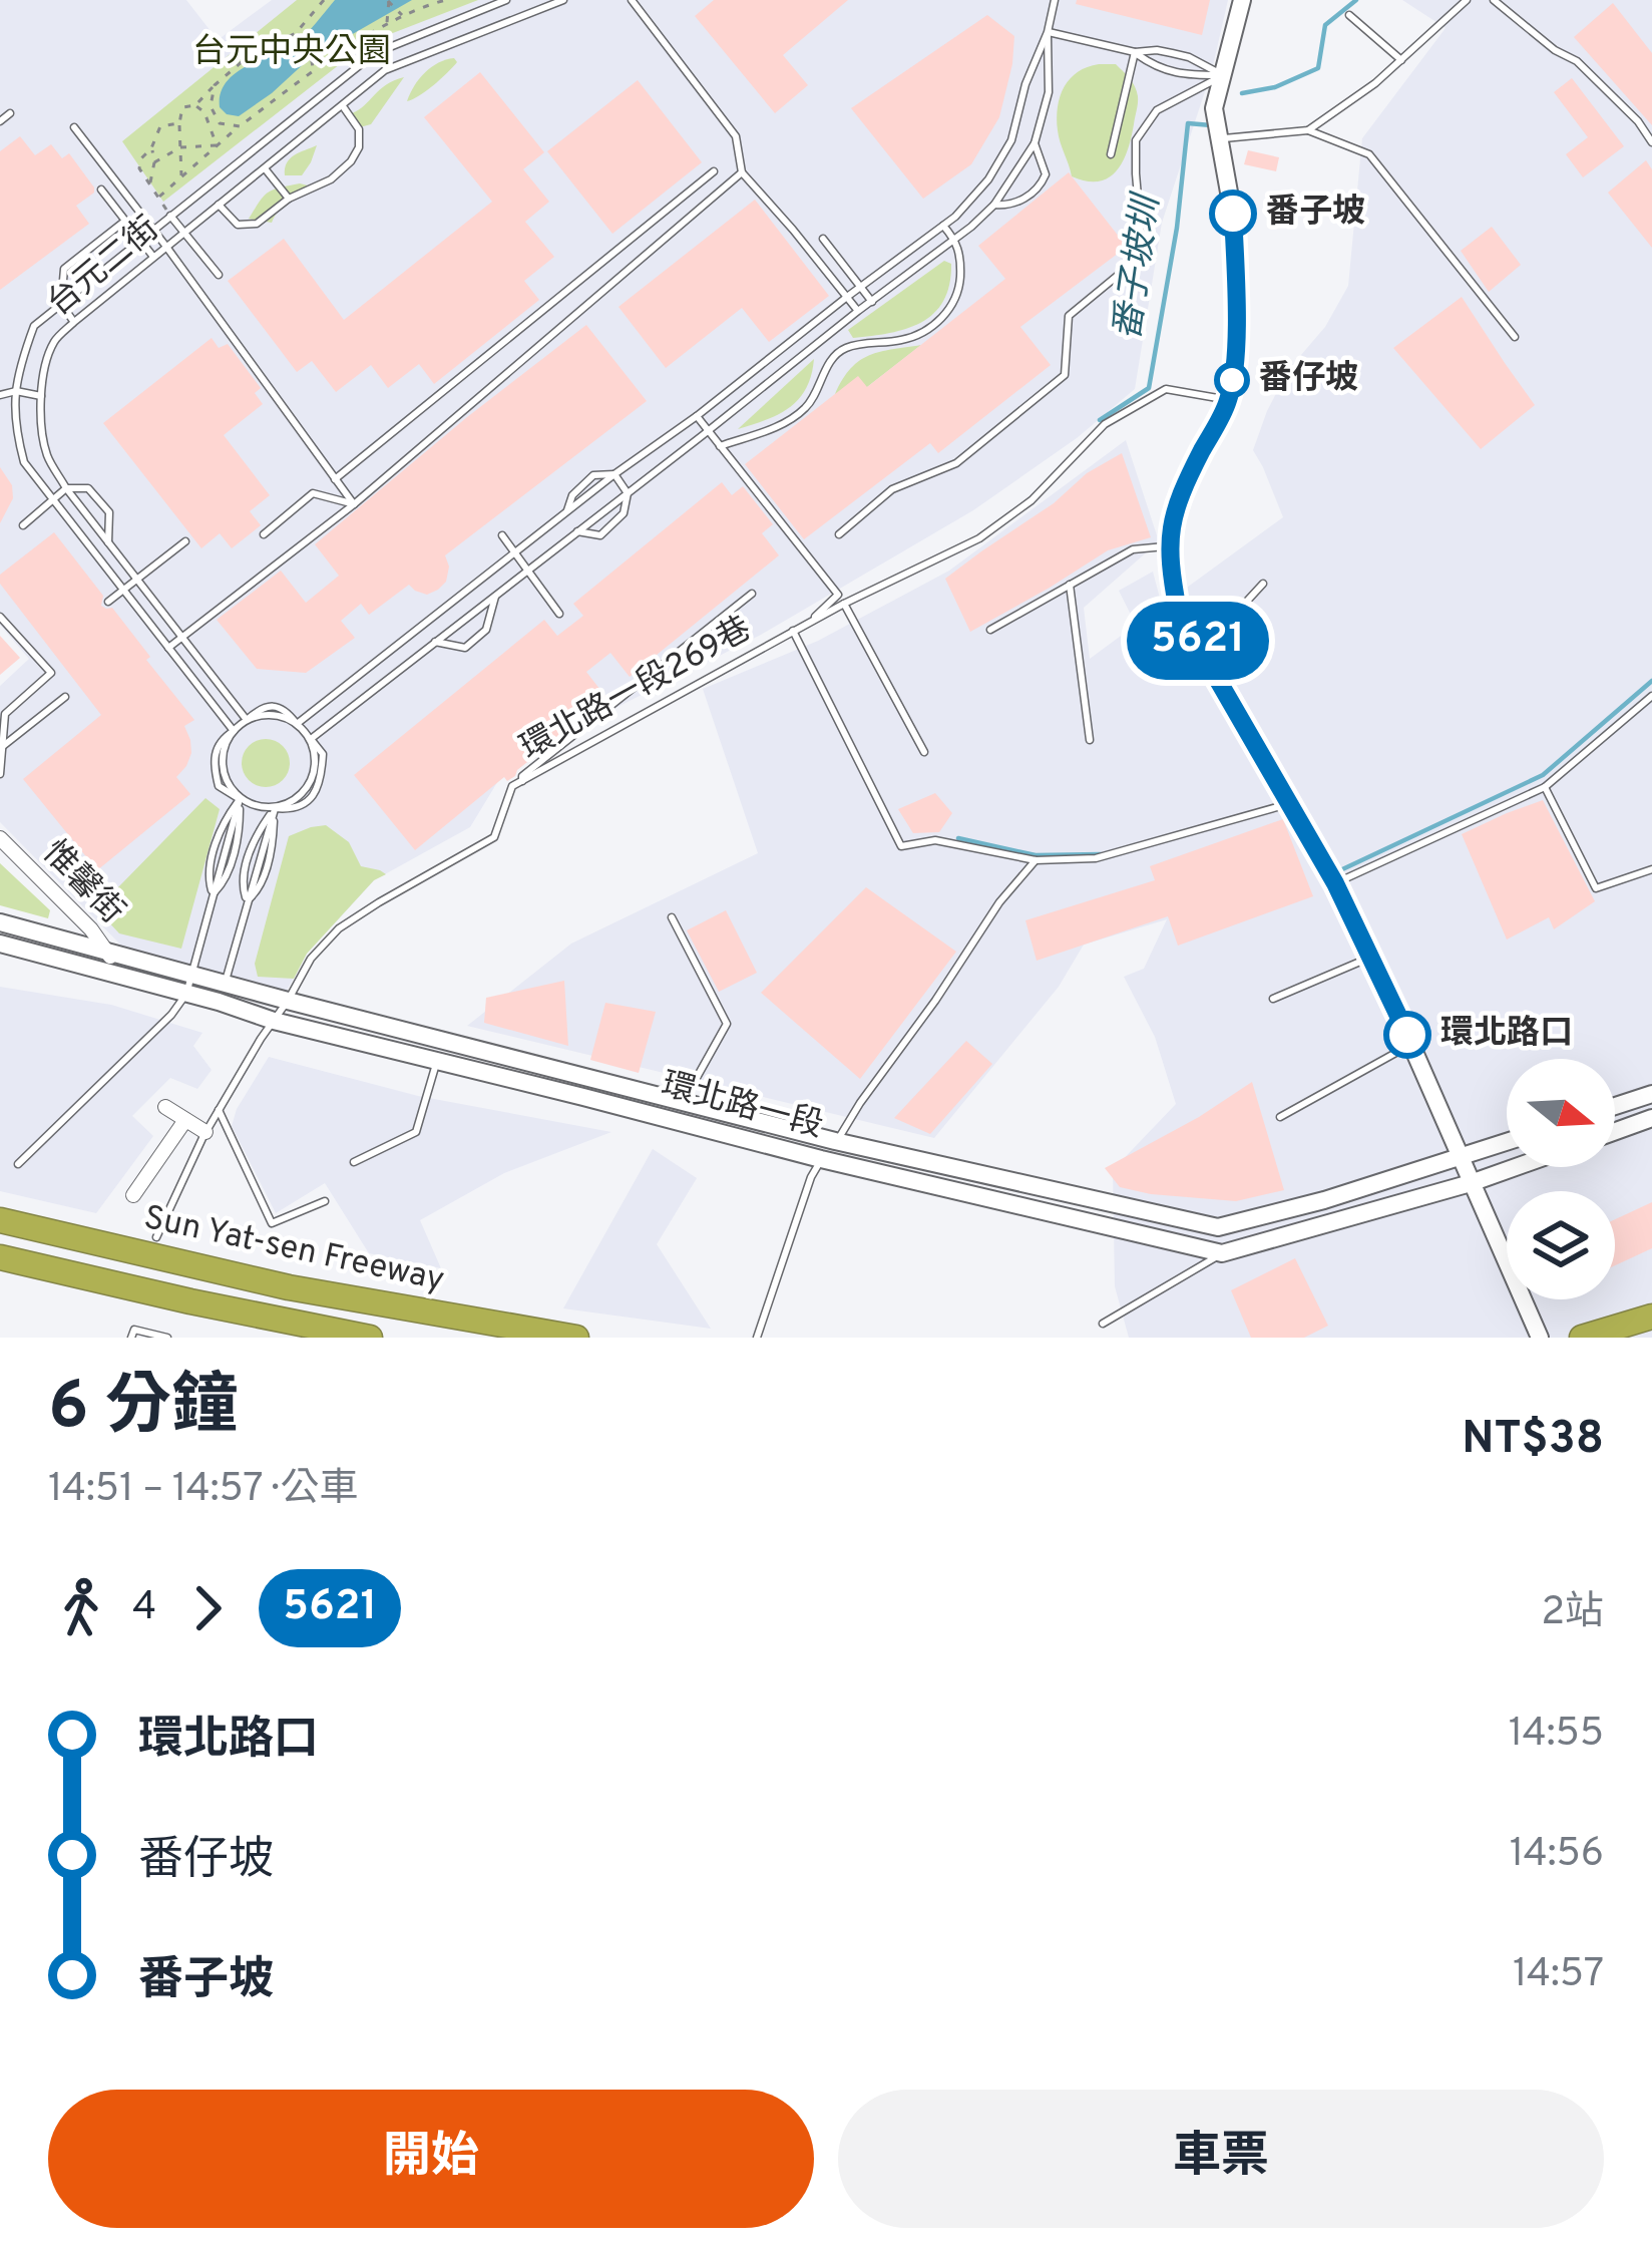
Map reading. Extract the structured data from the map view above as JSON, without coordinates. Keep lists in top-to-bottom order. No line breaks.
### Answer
{"streets":{"highway":["Sun Yat-sen Freeway"],"street":["惟馨街","環北路一段"],"lane":["台元二街","環北路一段269巷"]},"crossings":[["環北路一段269巷","環北路一段"],["惟馨街","環北路一段"]],"water":["番子坡圳"],"parks":["台元中央公園"],"places":["番子坡","番仔坡","環北路口"],"lines":["bus line 5621"],"north":"right","page":{"on_map":"5621","heading":["6 分鐘","14:51 – 14:57 · 公車","NT$38"],"legs":["4","5621","2站"],"list":[{"name":"環北路口","value":"14:55"},{"name":"番仔坡","value":"14:56"},{"name":"番子坡","value":"14:57"}],"buttons":["開始","車票"]}}
